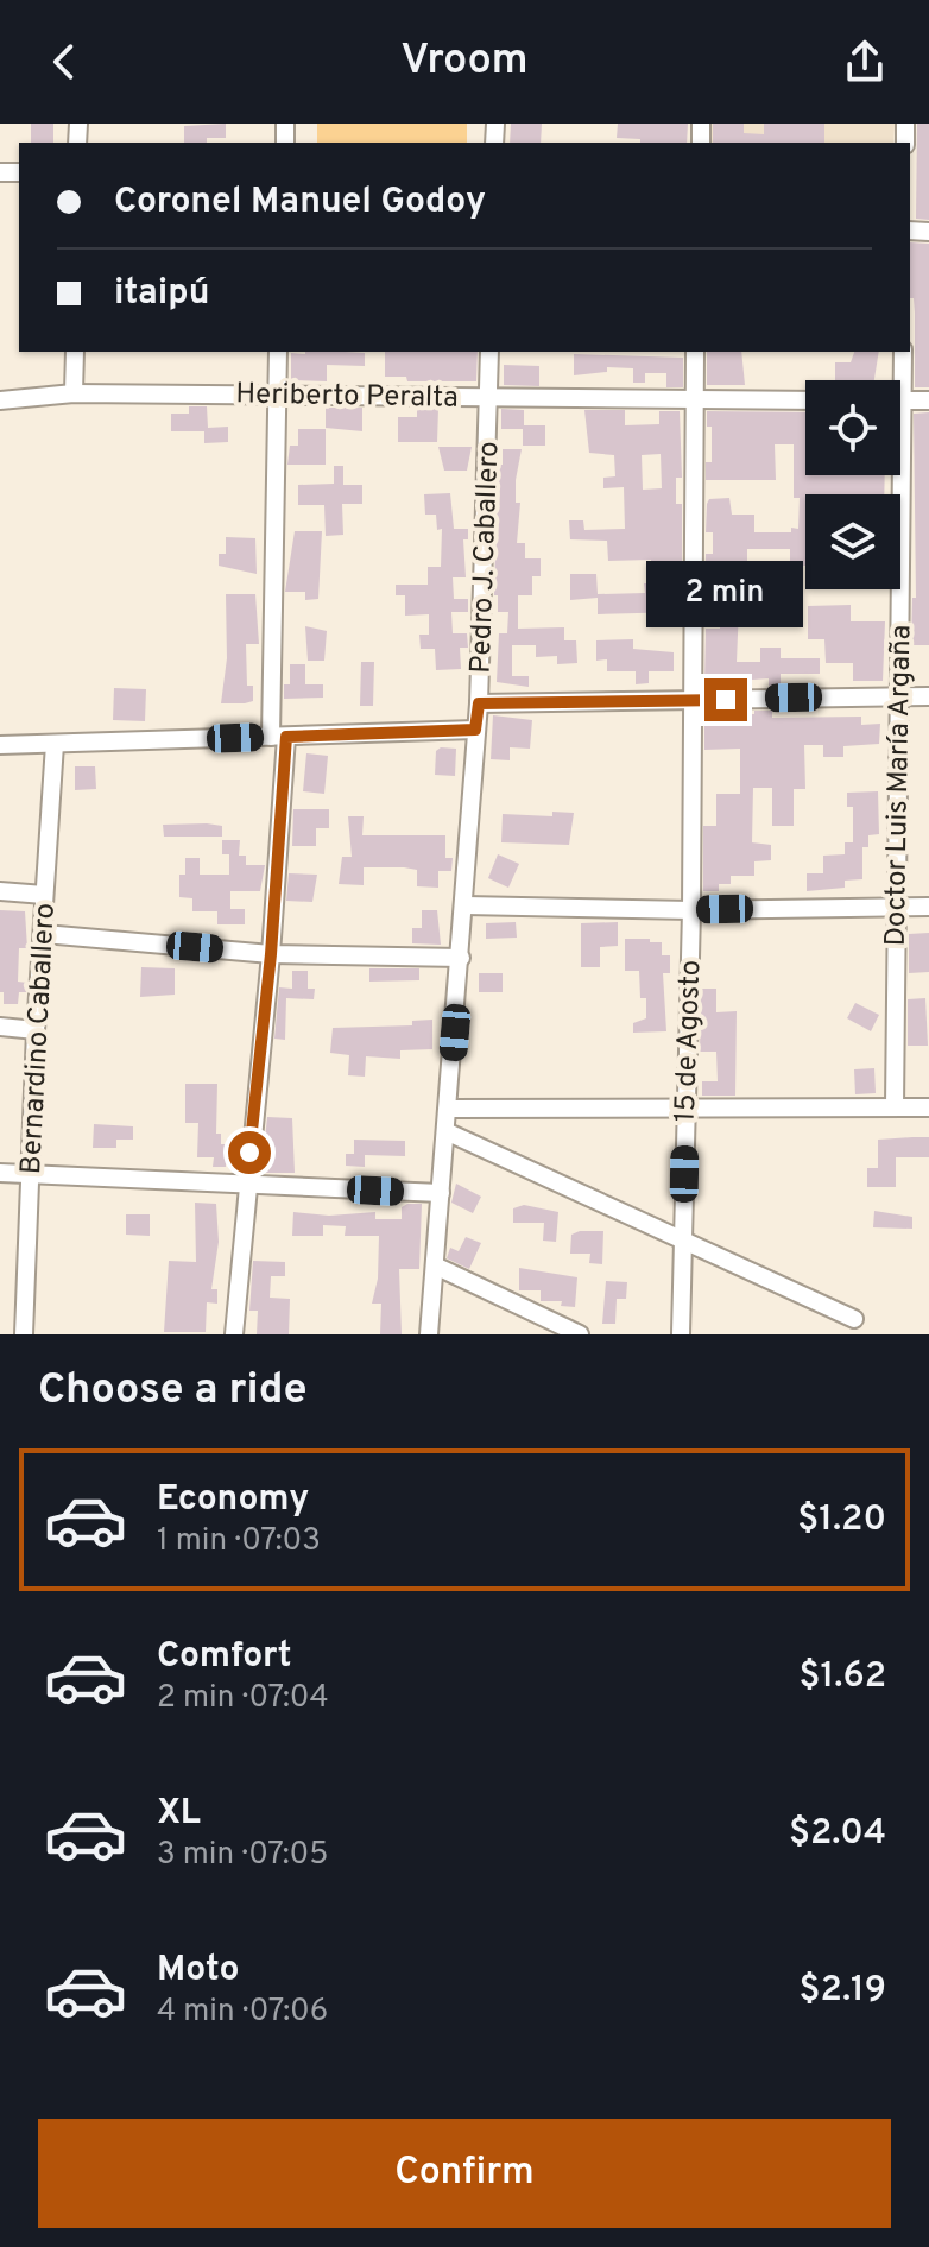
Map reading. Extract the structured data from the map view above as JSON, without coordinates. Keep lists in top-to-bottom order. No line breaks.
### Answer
{"streets":{"street":["Heriberto Peralta","Pedro J. Caballero","Doctor Luis María Argaña","Bernardino Caballero","15 de Agosto"]},"crossings":[["Heriberto Peralta","Pedro J. Caballero"],["Heriberto Peralta","15 de Agosto"]],"page":{"header":"Vroom","banner":["Coronel Manuel Godoy","itaipú"],"bubble":"2 min","heading":"Choose a ride","list":[{"name":"Economy","note":"1 min · 07:03","value":"$1.20"},{"name":"Comfort","note":"2 min · 07:04","value":"$1.62"},{"name":"XL","note":"3 min · 07:05","value":"$2.04"},{"name":"Moto","note":"4 min · 07:06","value":"$2.19"}],"buttons":"Confirm"}}
